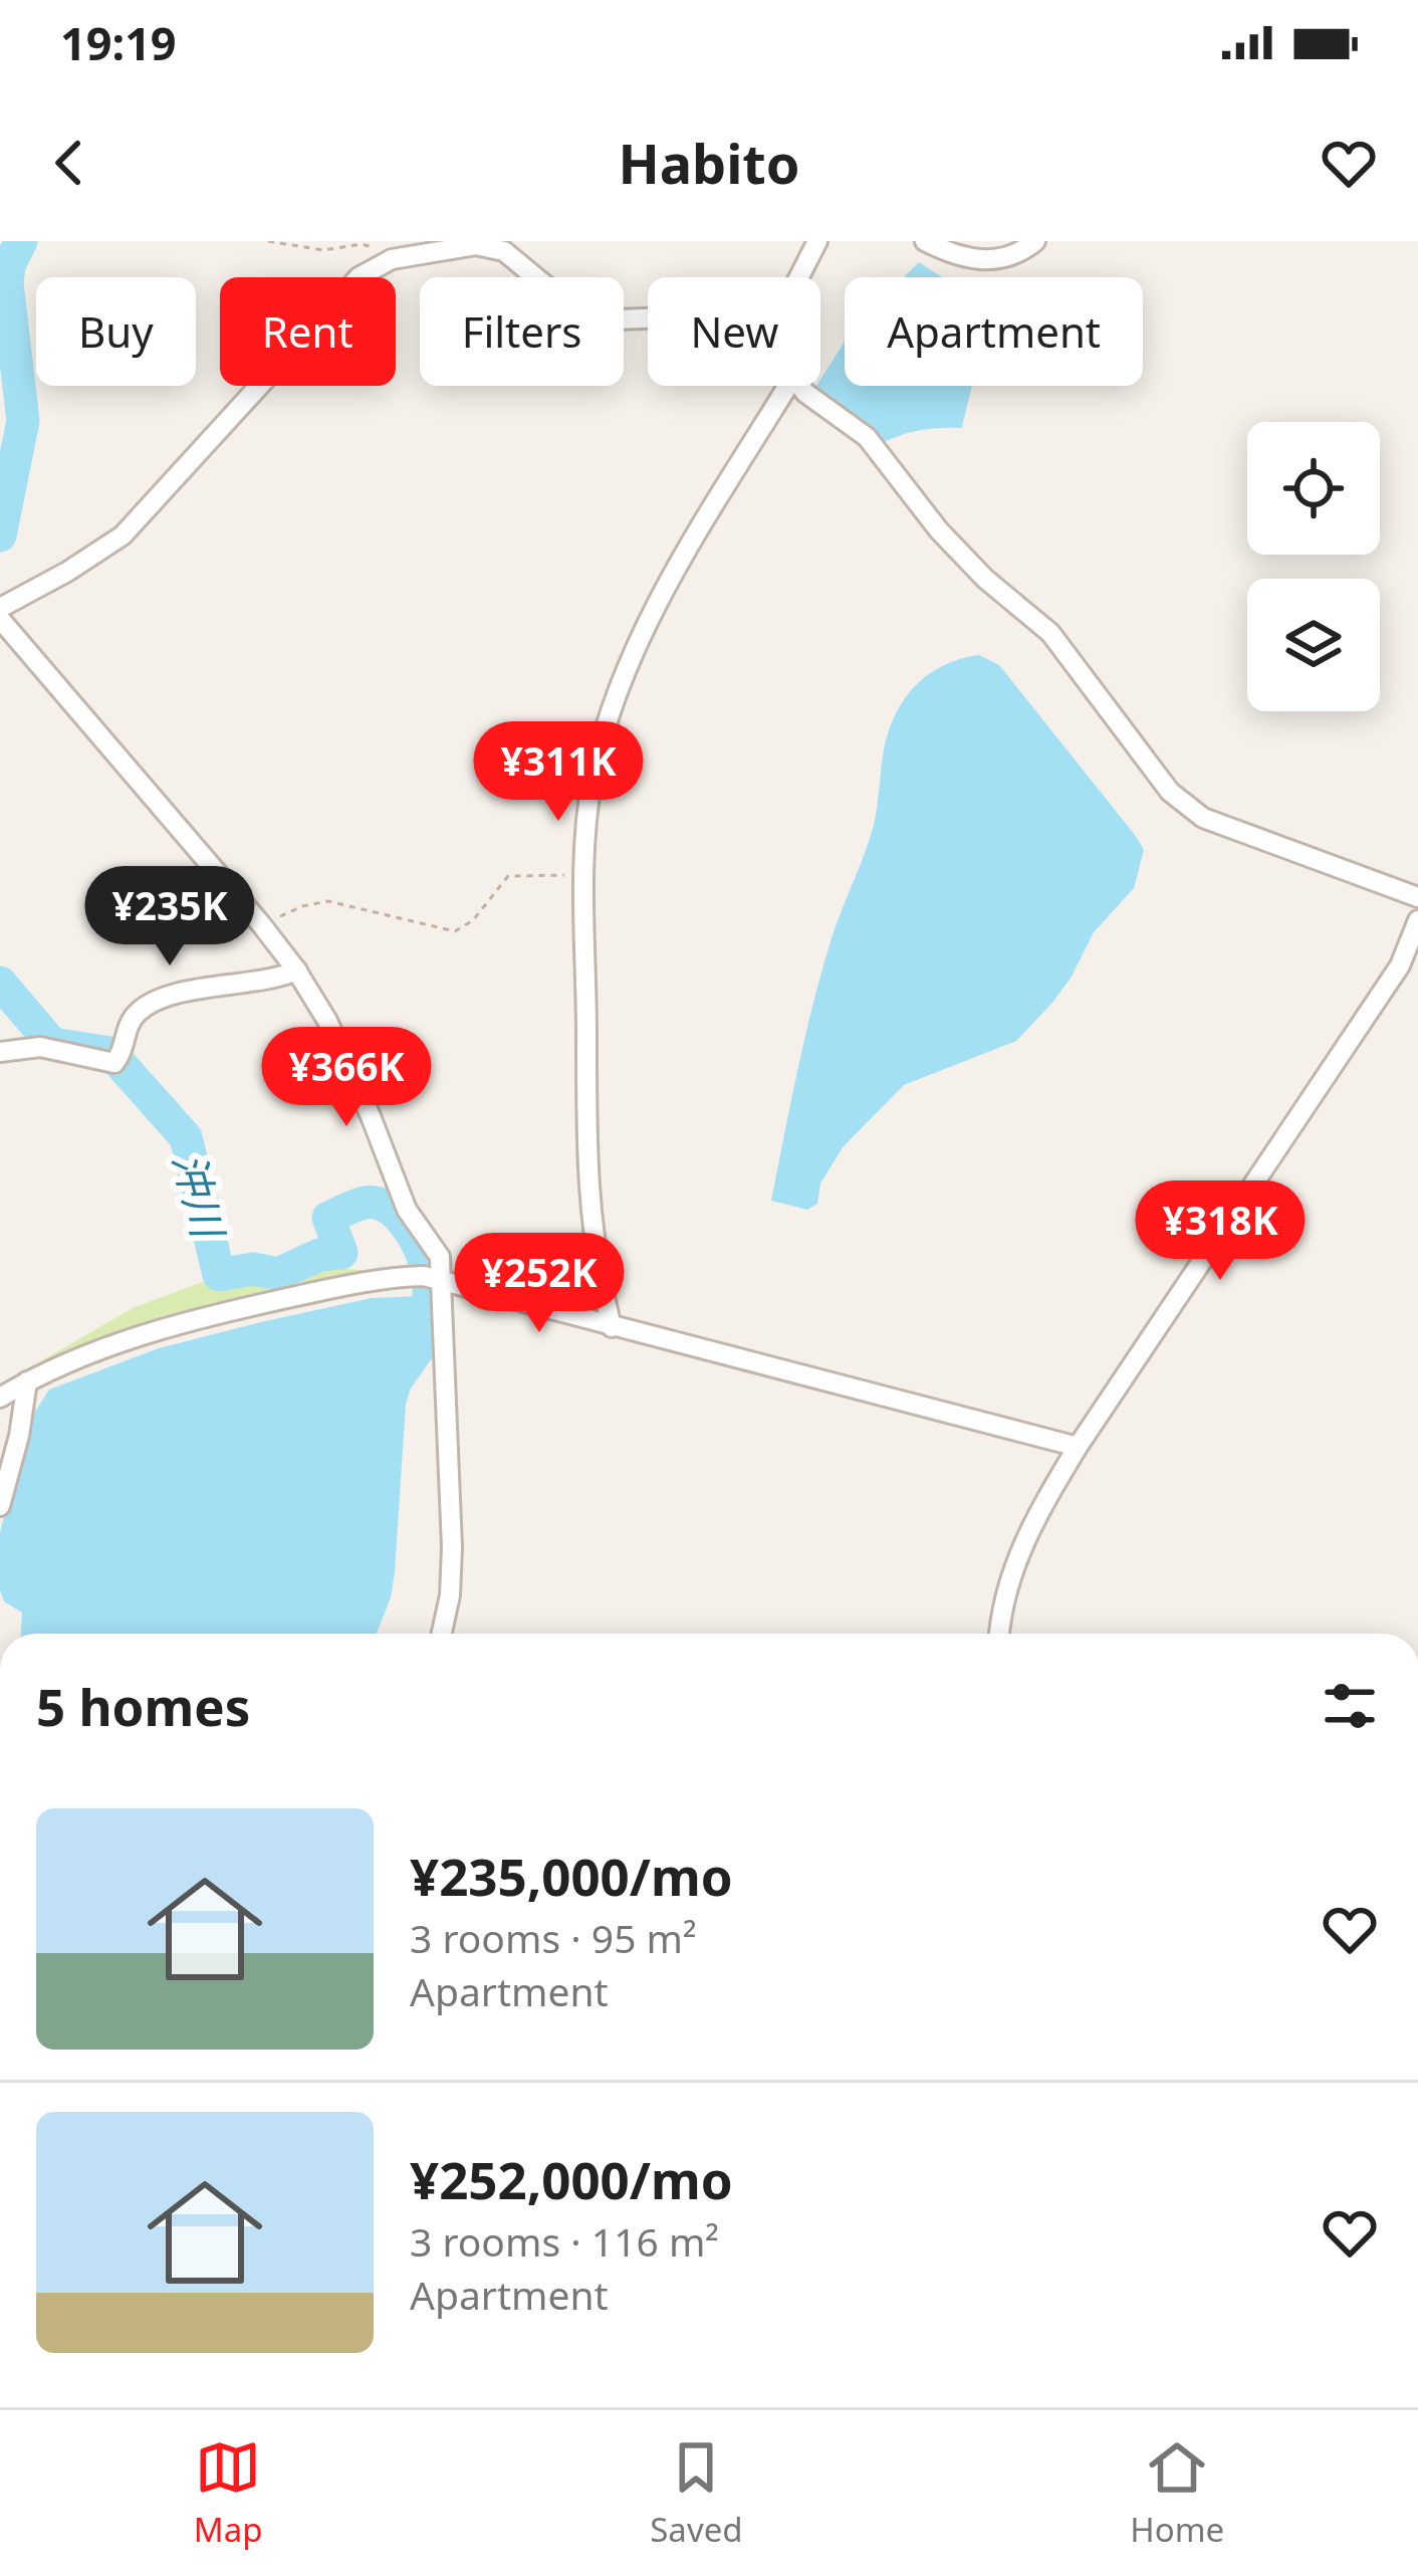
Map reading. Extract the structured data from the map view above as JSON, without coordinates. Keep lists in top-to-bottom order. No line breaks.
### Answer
{"water":["沖川"],"page":{"status":"19:19","header":"Habito","chip":["Buy","Rent","Filters","New","Apartment"],"price":["¥311K","¥235K","¥366K","¥318K","¥252K"],"heading":"5 homes","list":[{"name":"¥235,000/mo","note":"3 rooms · 95 m² · Apartment"},{"name":"¥252,000/mo","note":"3 rooms · 116 m² · Apartment"}],"tabs":["Map","Saved","Home"]}}
